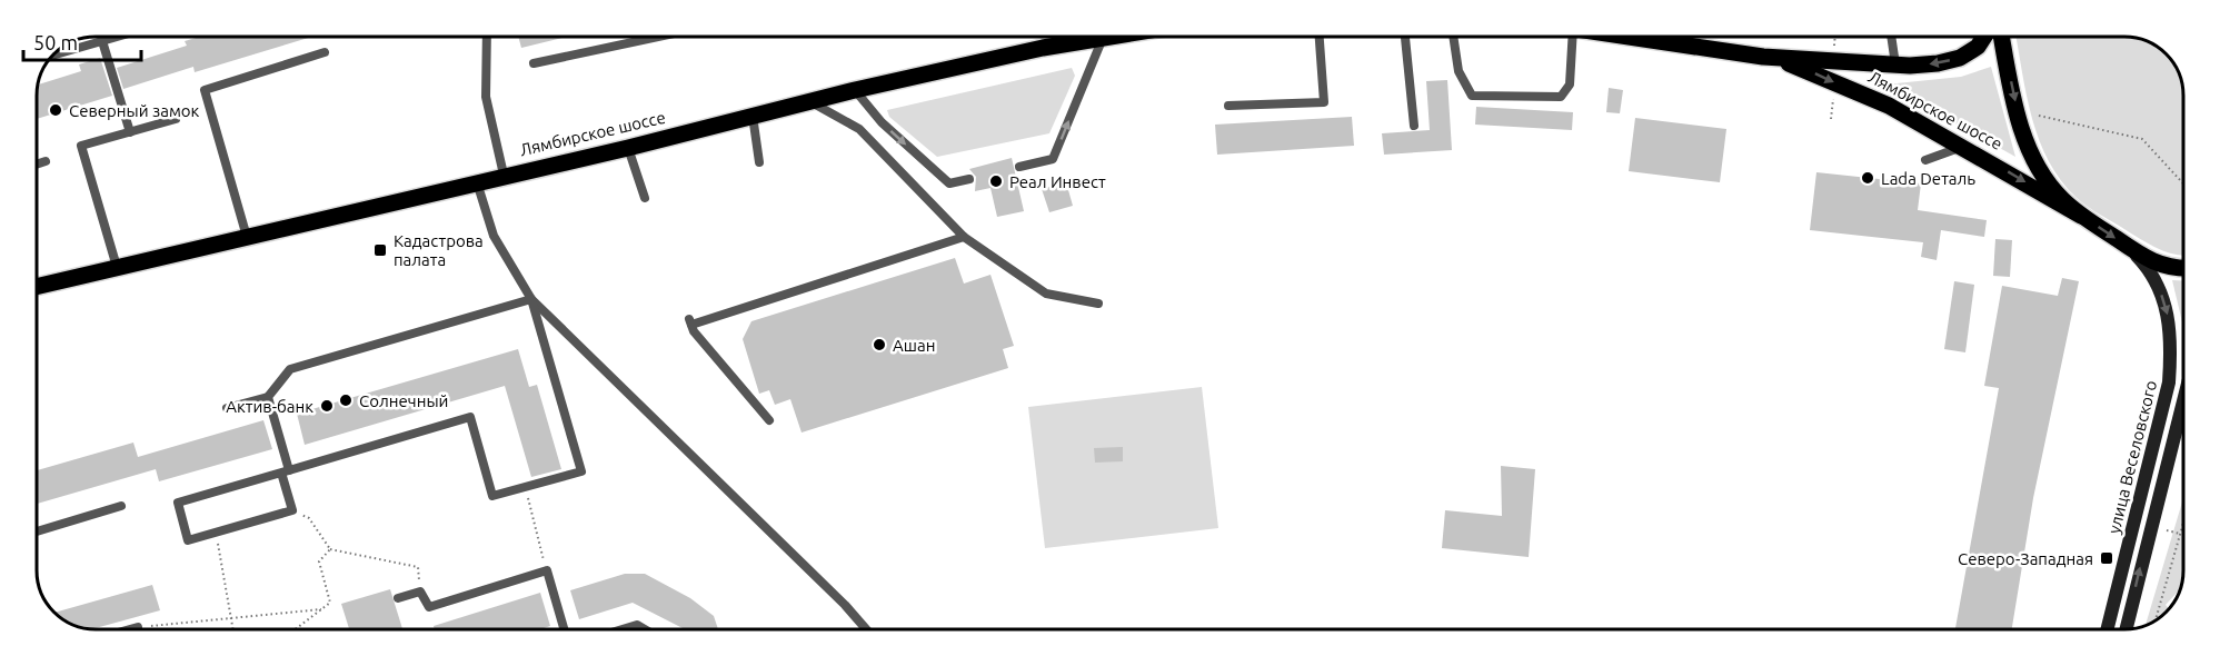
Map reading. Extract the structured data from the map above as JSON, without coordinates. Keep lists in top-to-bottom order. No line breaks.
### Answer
{"streets":{"main road":["Лямбирское шоссе","улица Веселовского"]},"places":{"other":["Северный замок","Lada Dеталь","Реал Инвест","Ашан","Солнечный","Актив-банк"],"transit":["Кадастрова палата","Северо-Западная"]},"scale_bar":"50 m"}
